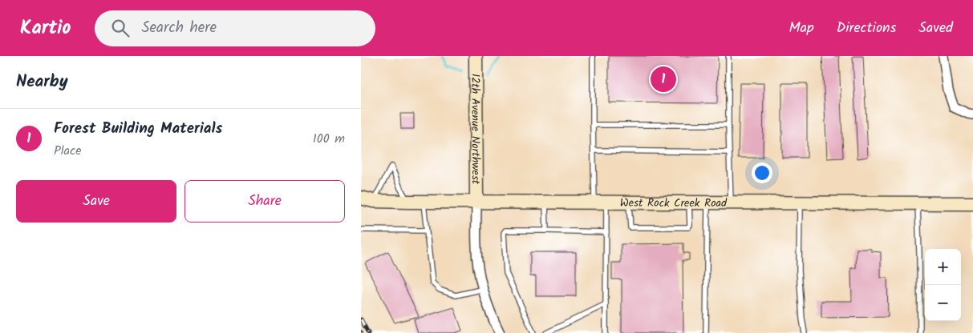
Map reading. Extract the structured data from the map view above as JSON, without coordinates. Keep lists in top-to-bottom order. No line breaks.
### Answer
{"streets":{"main road":["12th Avenue Northwest","West Rock Creek Road"]},"crossings":[["12th Avenue Northwest","West Rock Creek Road"]],"page":{"header":"Kartio","search":"Search here","nav":["Map","Directions","Saved"],"heading":"Nearby","pins":"1","list":[{"mark":"1","name":"Forest Building Materials","note":"Place","value":"100 m"}],"buttons":["Save","Share"],"map_buttons":["+","−"]}}
